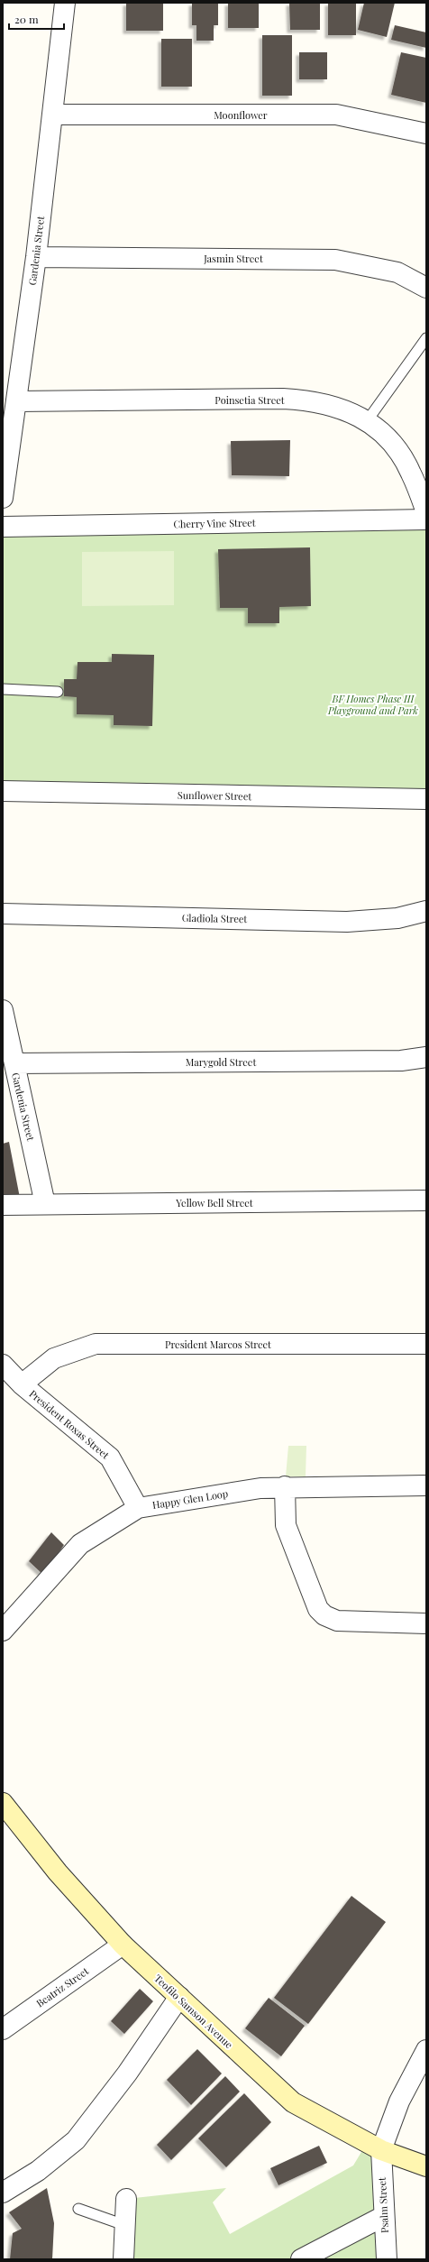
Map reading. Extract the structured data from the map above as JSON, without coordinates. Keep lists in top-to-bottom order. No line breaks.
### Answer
{"streets":{"main road":["Teofilo Samson Avenue"],"street":["Moonflower","Gardenia Street","Jasmin Street","Poinsetia Street","Cherry Vine Street","Sunflower Street","Gladiola Street","Marygold Street","Yellow Bell Street","President Marcos Street","President Roxas Street","Happy Glen Loop","Beatriz Street","Psalm Street"]},"crossings":[["Moonflower","Gardenia Street"],["Gardenia Street","Jasmin Street"],["Gardenia Street","Poinsetia Street"],["Gardenia Street","Marygold Street"],["Gardenia Street","Yellow Bell Street"],["President Marcos Street","President Roxas Street"],["President Roxas Street","Happy Glen Loop"],["Beatriz Street","Teofilo Samson Avenue"],["Teofilo Samson Avenue","Psalm Street"]],"parks":["BF Homes Phase III Playground and Park"],"scale_bar":"20 m"}
